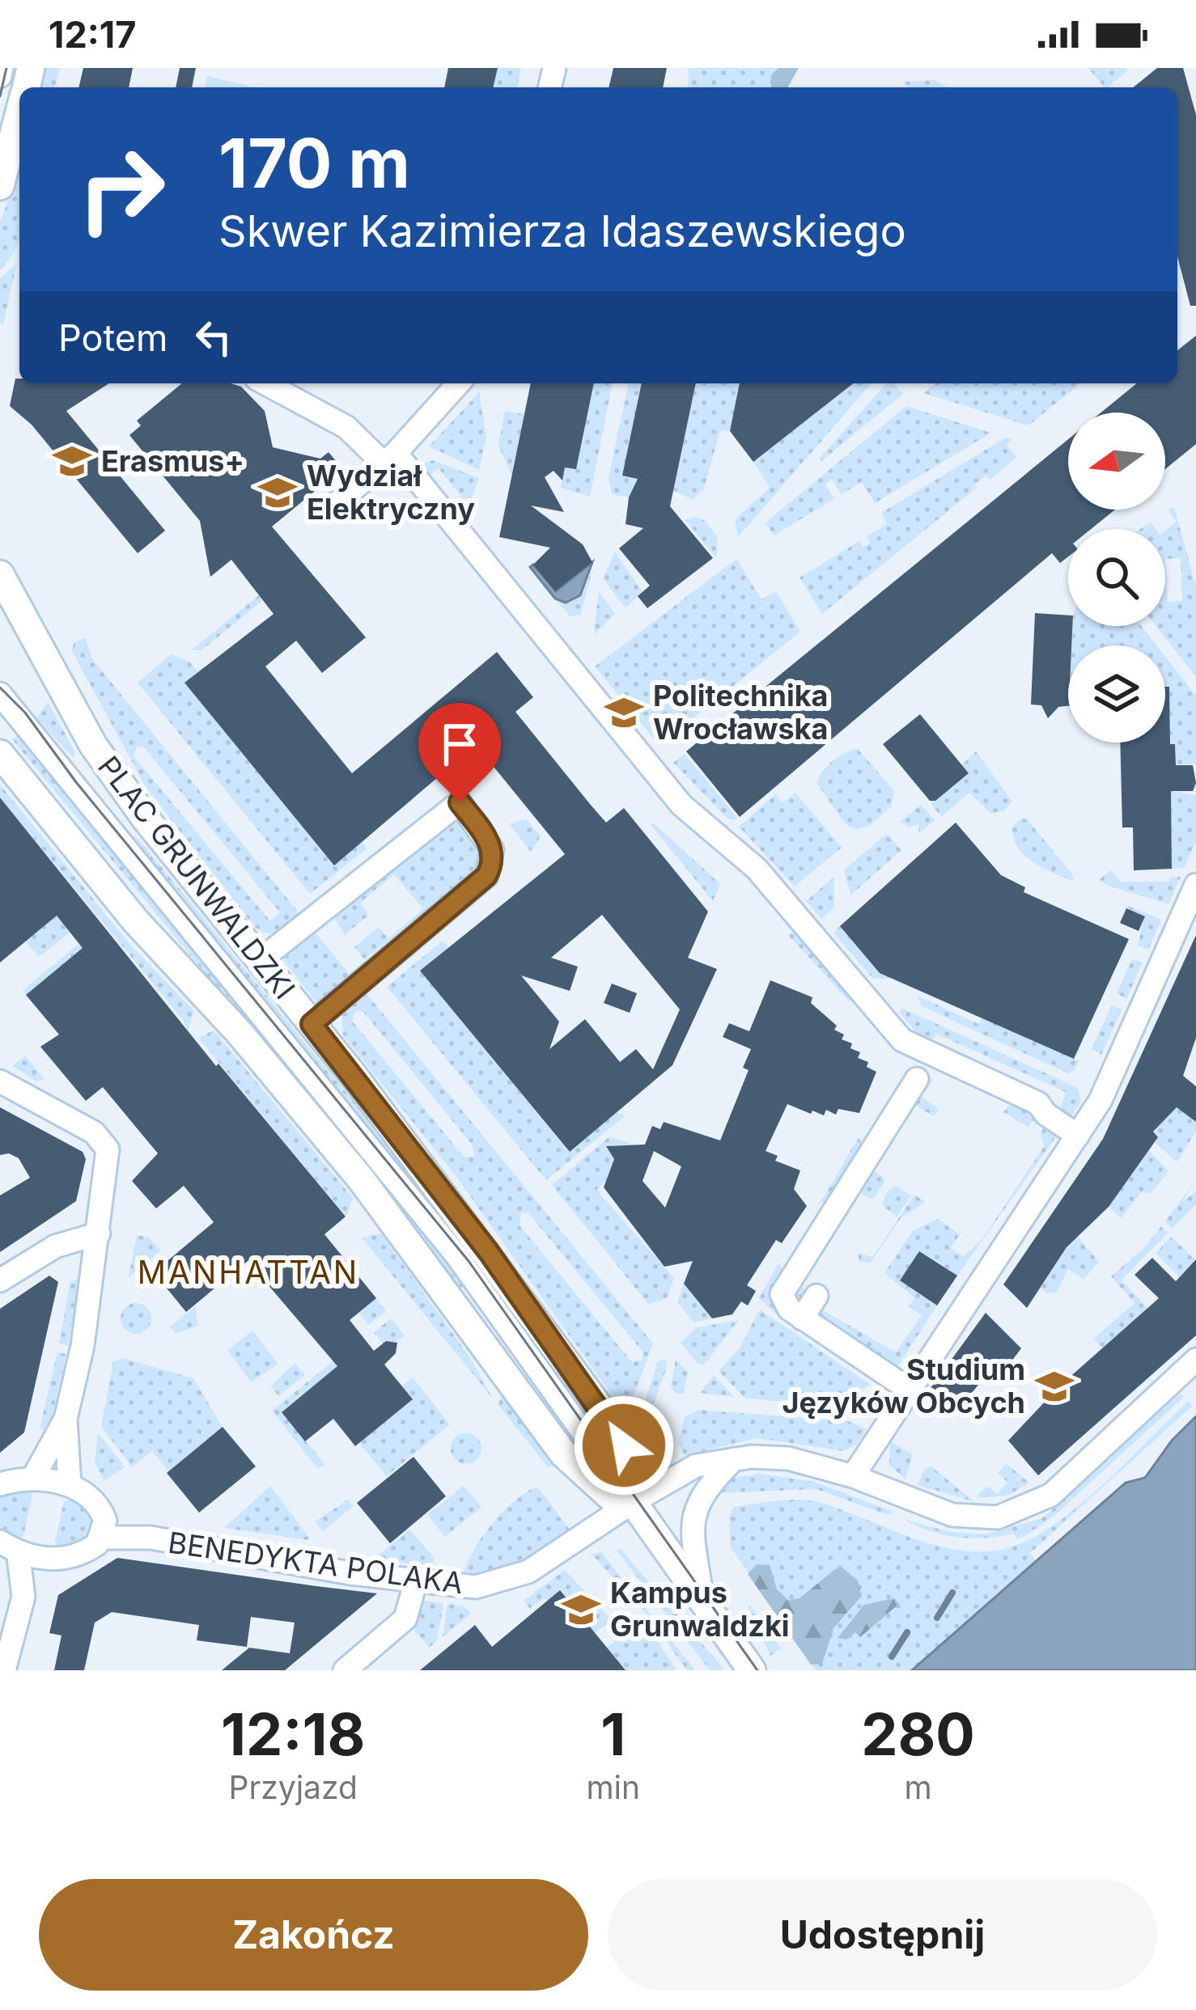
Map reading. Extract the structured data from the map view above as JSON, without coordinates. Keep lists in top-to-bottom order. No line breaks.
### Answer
{"streets":{"main road":["PLAC GRUNWALDZKI"],"street":["BENEDYKTA POLAKA"]},"crossings":[["PLAC GRUNWALDZKI","BENEDYKTA POLAKA"]],"districts":["MANHATTAN"],"places":{"school or university":["Erasmus+","Wydział Elektryczny","Politechnika Wrocławska","Studium Języków Obcych","Kampus Grunwaldzki"]},"north":"left","page":{"status":"12:17","turn":["170 m","Skwer Kazimierza Idaszewskiego"],"then":"Potem","eta":["12:18","Przyjazd","1","min","280","m"],"buttons":["Zakończ","Udostępnij"]}}
